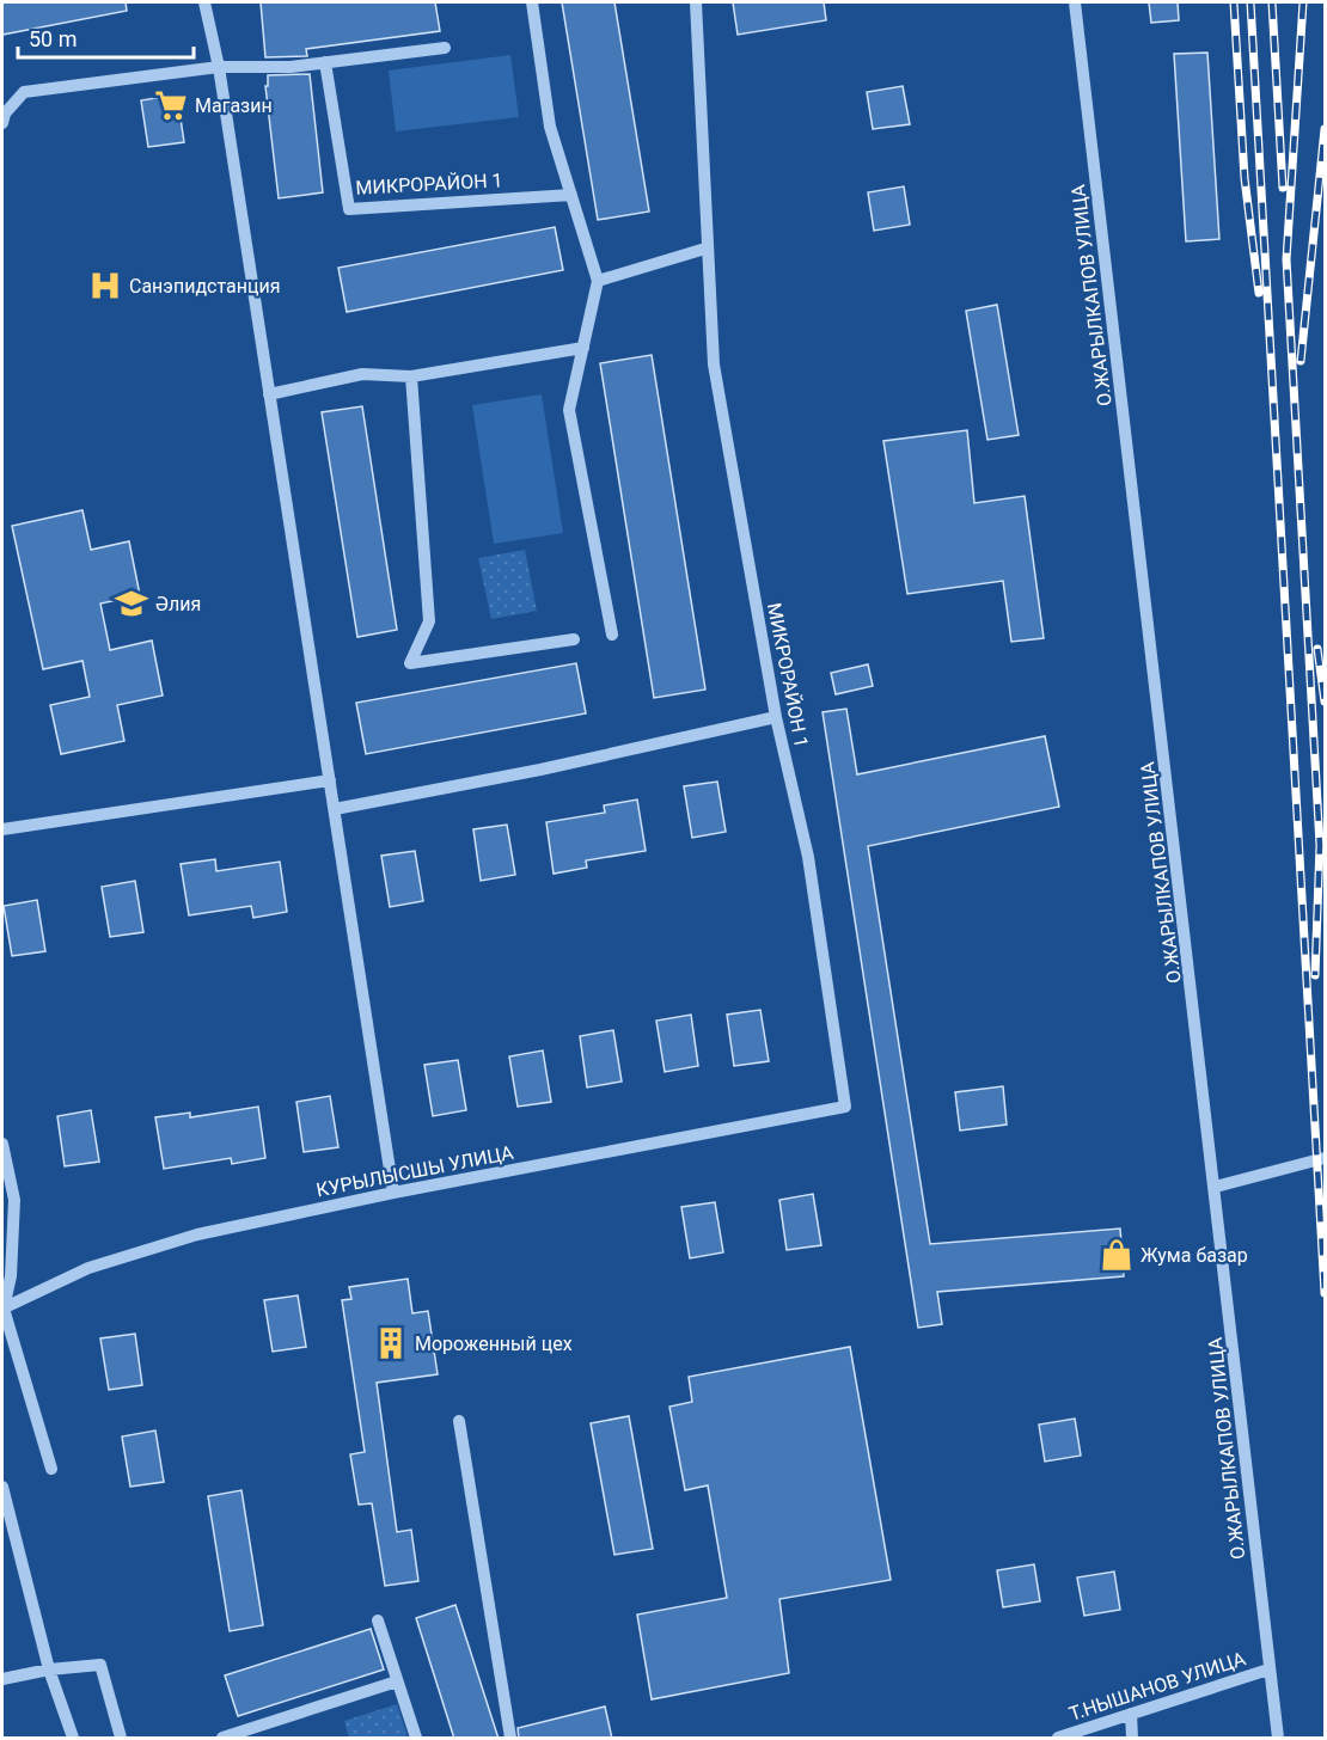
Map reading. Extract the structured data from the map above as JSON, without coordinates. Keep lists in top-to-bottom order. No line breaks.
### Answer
{"streets":{"street":["МИКРОРАЙОН 1","О.ЖАРЫЛКАПОВ УЛИЦА","КУРЫЛЫСШЫ УЛИЦА","Т.НЫШАНОВ УЛИЦА"]},"crossings":[["МИКРОРАЙОН 1","КУРЫЛЫСШЫ УЛИЦА"],["О.ЖАРЫЛКАПОВ УЛИЦА","Т.НЫШАНОВ УЛИЦА"]],"places":{"supermarket":["Магазин"],"hospital":["Санэпидстанция"],"school or university":["Әлия"],"shop":["Жума базар"],"building":["Мороженный цех"]},"scale_bar":"50 m"}
